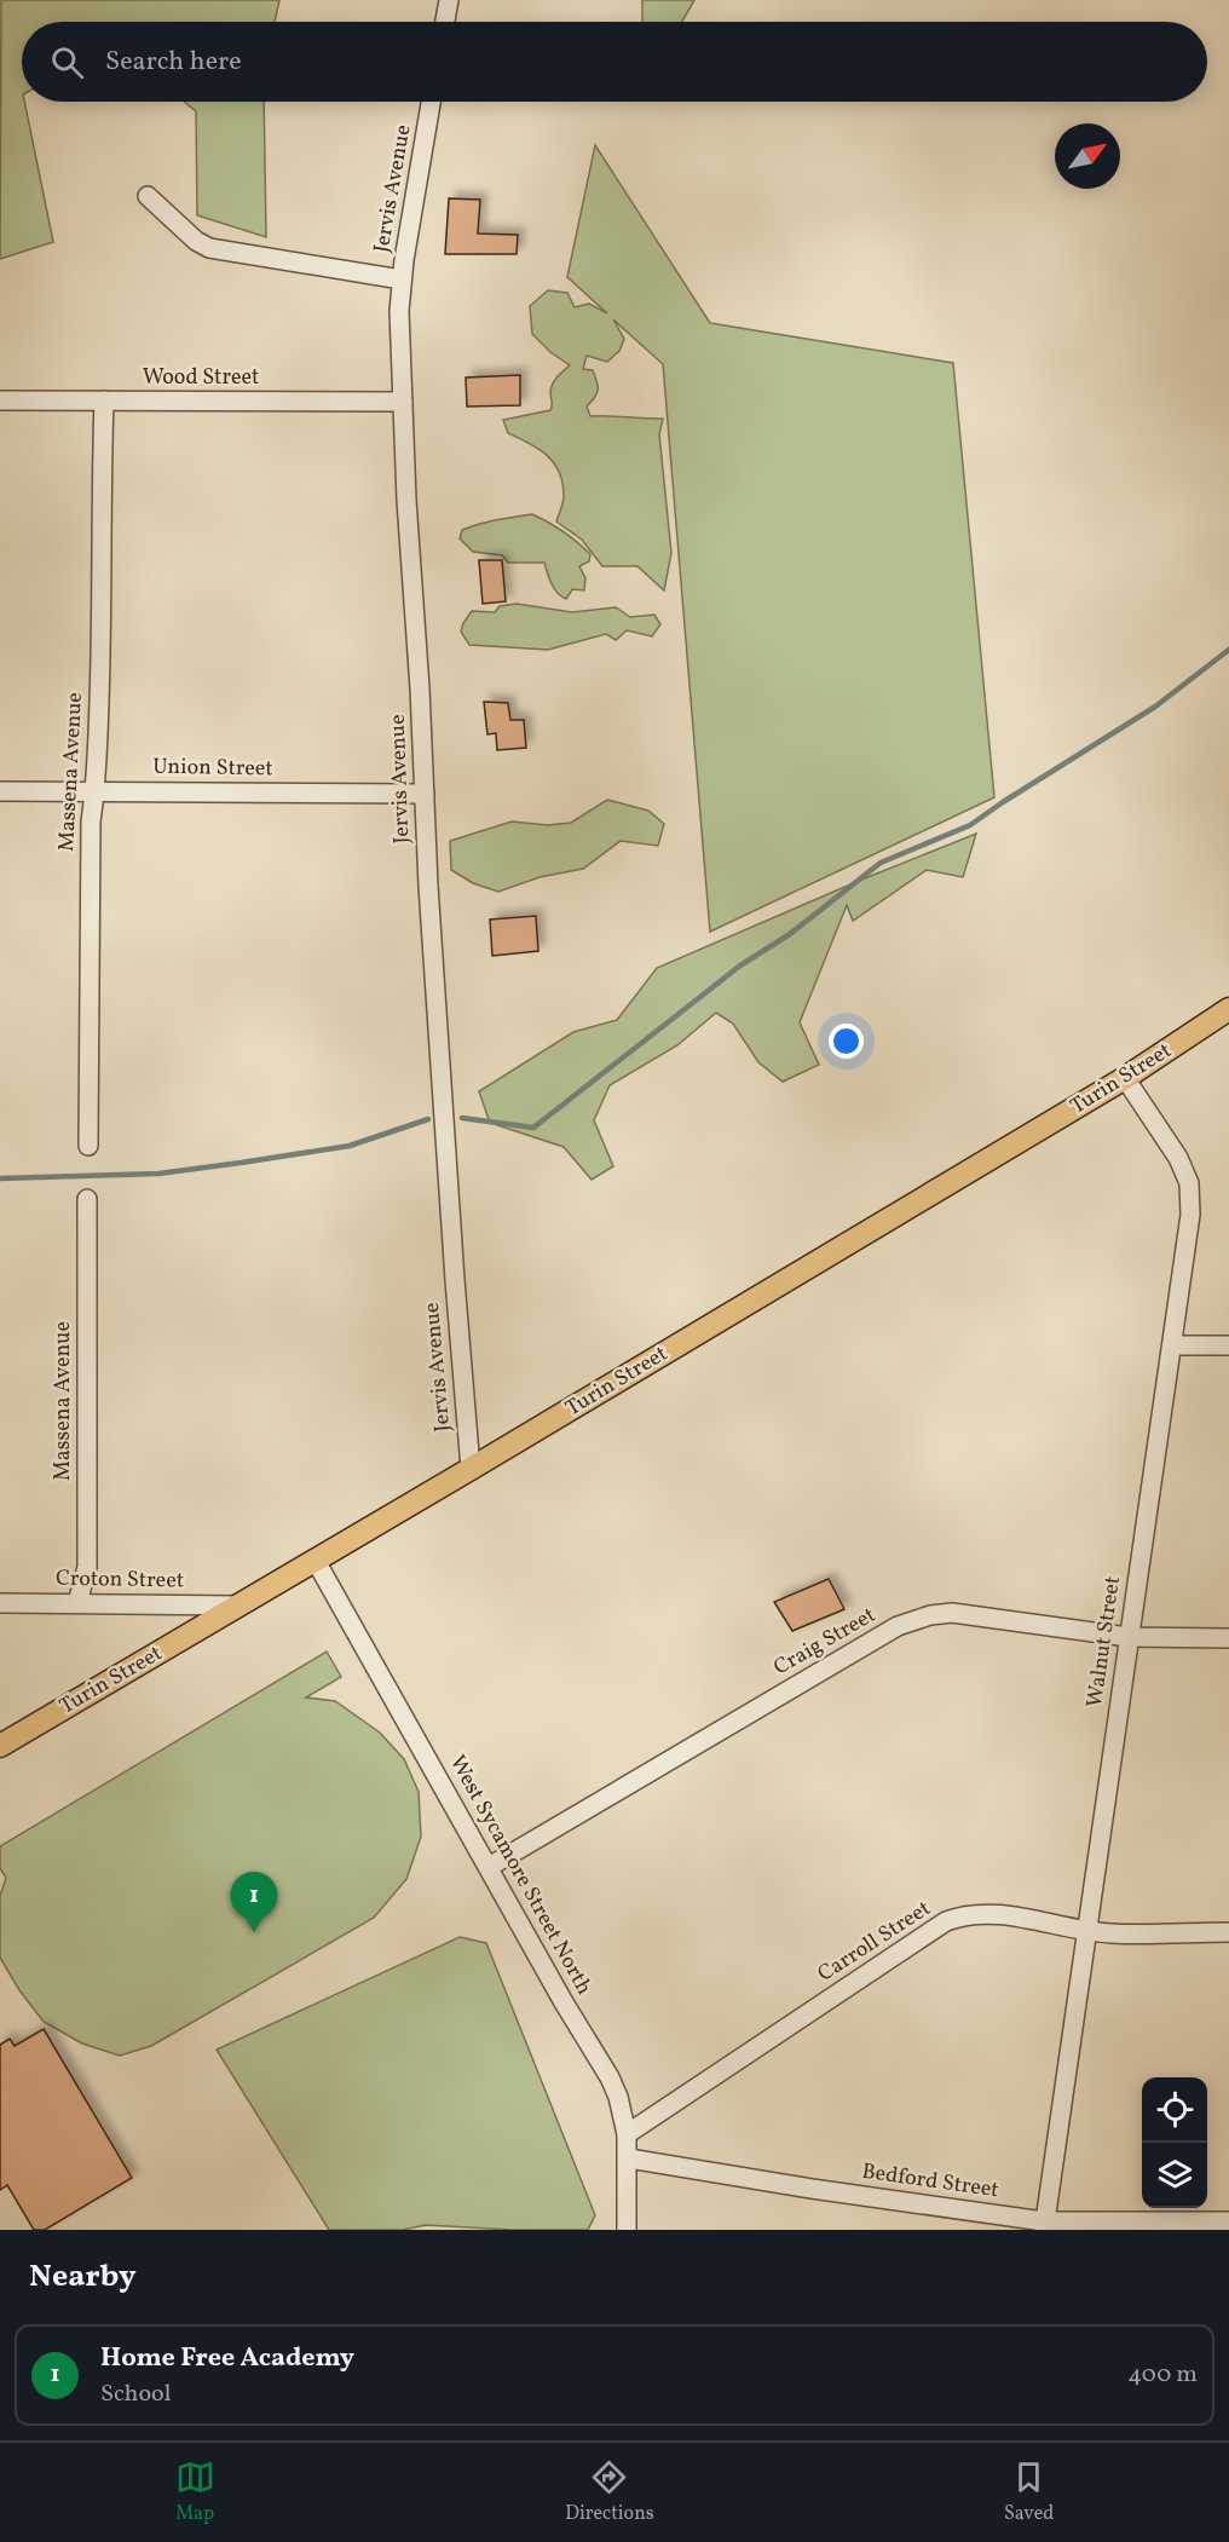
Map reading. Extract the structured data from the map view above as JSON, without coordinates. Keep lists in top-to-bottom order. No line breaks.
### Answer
{"streets":{"main road":["Turin Street"],"street":["Jervis Avenue","Wood Street","Union Street","Massena Avenue","Croton Street","Craig Street","Walnut Street","West Sycamore Street North","Carroll Street","Bedford Street"]},"crossings":[["Jervis Avenue","Wood Street"],["Jervis Avenue","Union Street"],["Jervis Avenue","Turin Street"],["Wood Street","Massena Avenue"],["Union Street","Massena Avenue"],["Massena Avenue","Croton Street"],["Turin Street","Croton Street"],["Turin Street","Walnut Street"],["Turin Street","West Sycamore Street North"],["Craig Street","Walnut Street"],["Craig Street","West Sycamore Street North"],["Walnut Street","Carroll Street"],["Walnut Street","Bedford Street"],["West Sycamore Street North","Carroll Street"],["West Sycamore Street North","Bedford Street"]],"north":"top right","page":{"search":"Search here","pins":"1","heading":"Nearby","list":[{"mark":"1","name":"Home Free Academy","note":"School","value":"400 m"}],"nav":["Map","Directions","Saved"]}}
